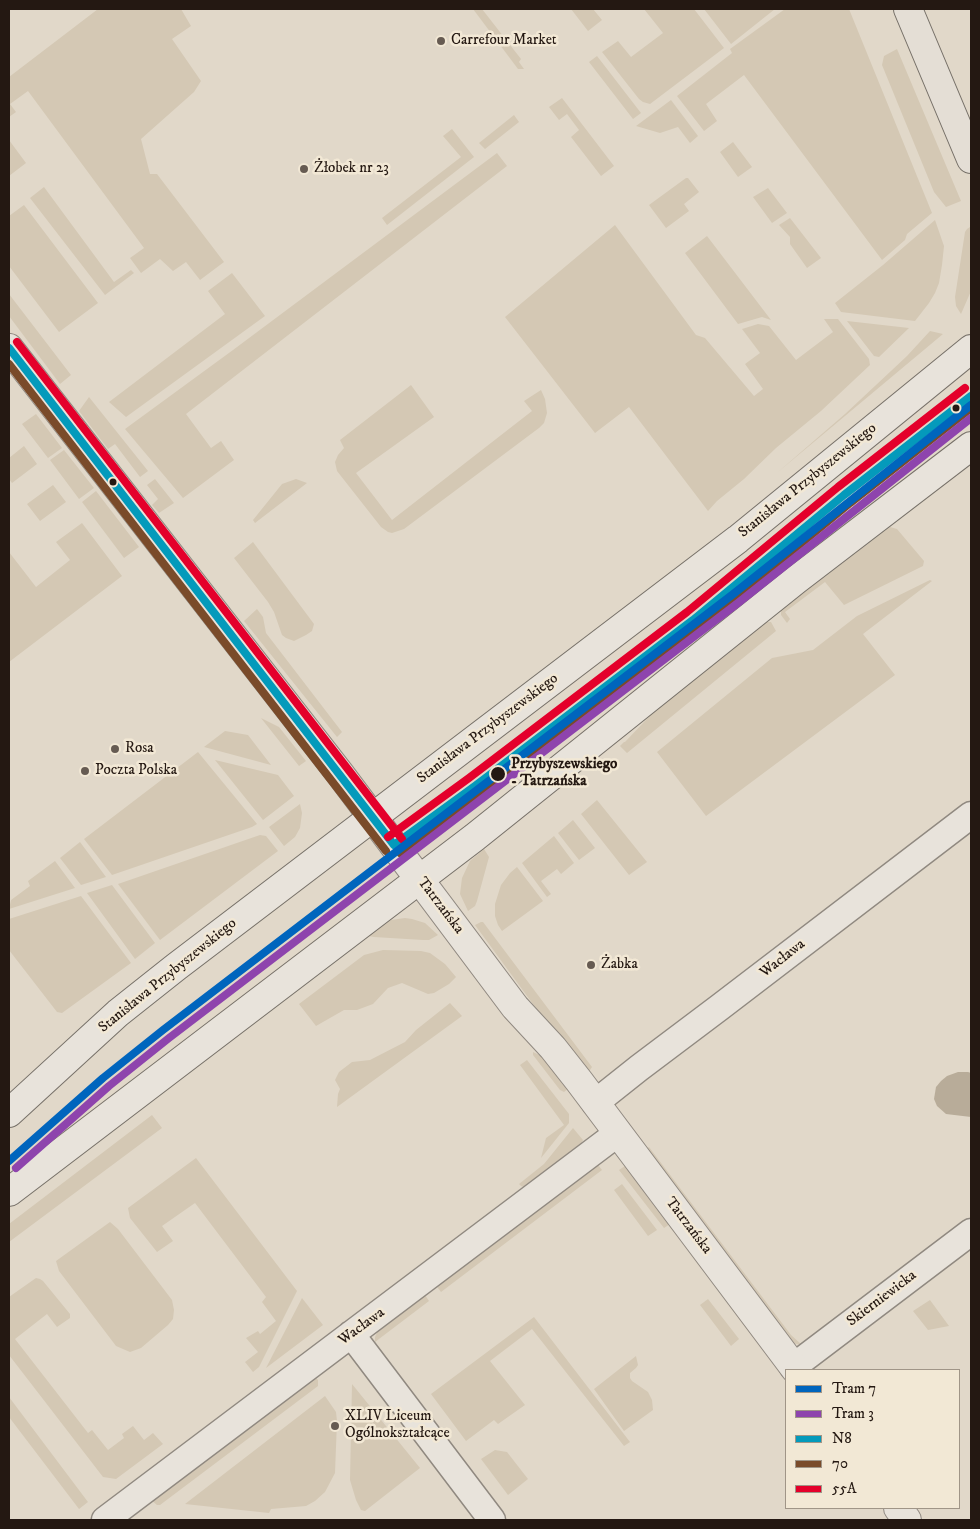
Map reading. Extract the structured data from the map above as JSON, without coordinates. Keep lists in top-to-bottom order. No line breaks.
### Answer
{"streets":{"main road":["Stanisława Przybyszewskiego","Tatrzańska"],"street":["Wacława","Skierniewicka"]},"crossings":[["Stanisława Przybyszewskiego","Tatrzańska"],["Tatrzańska","Wacława"],["Tatrzańska","Skierniewicka"]],"places":["Carrefour Market","Żłobek nr 23","Rosa","Poczta Polska","Przybyszewskiego - Tatrzańska","Żabka","XLIV Liceum Ogólnokształcące"],"lines":["transit line 55A","transit line N8","transit line 70","tram line 7","tram line 3"],"legend":["Tram 7","Tram 3","N8","70","55A"]}
